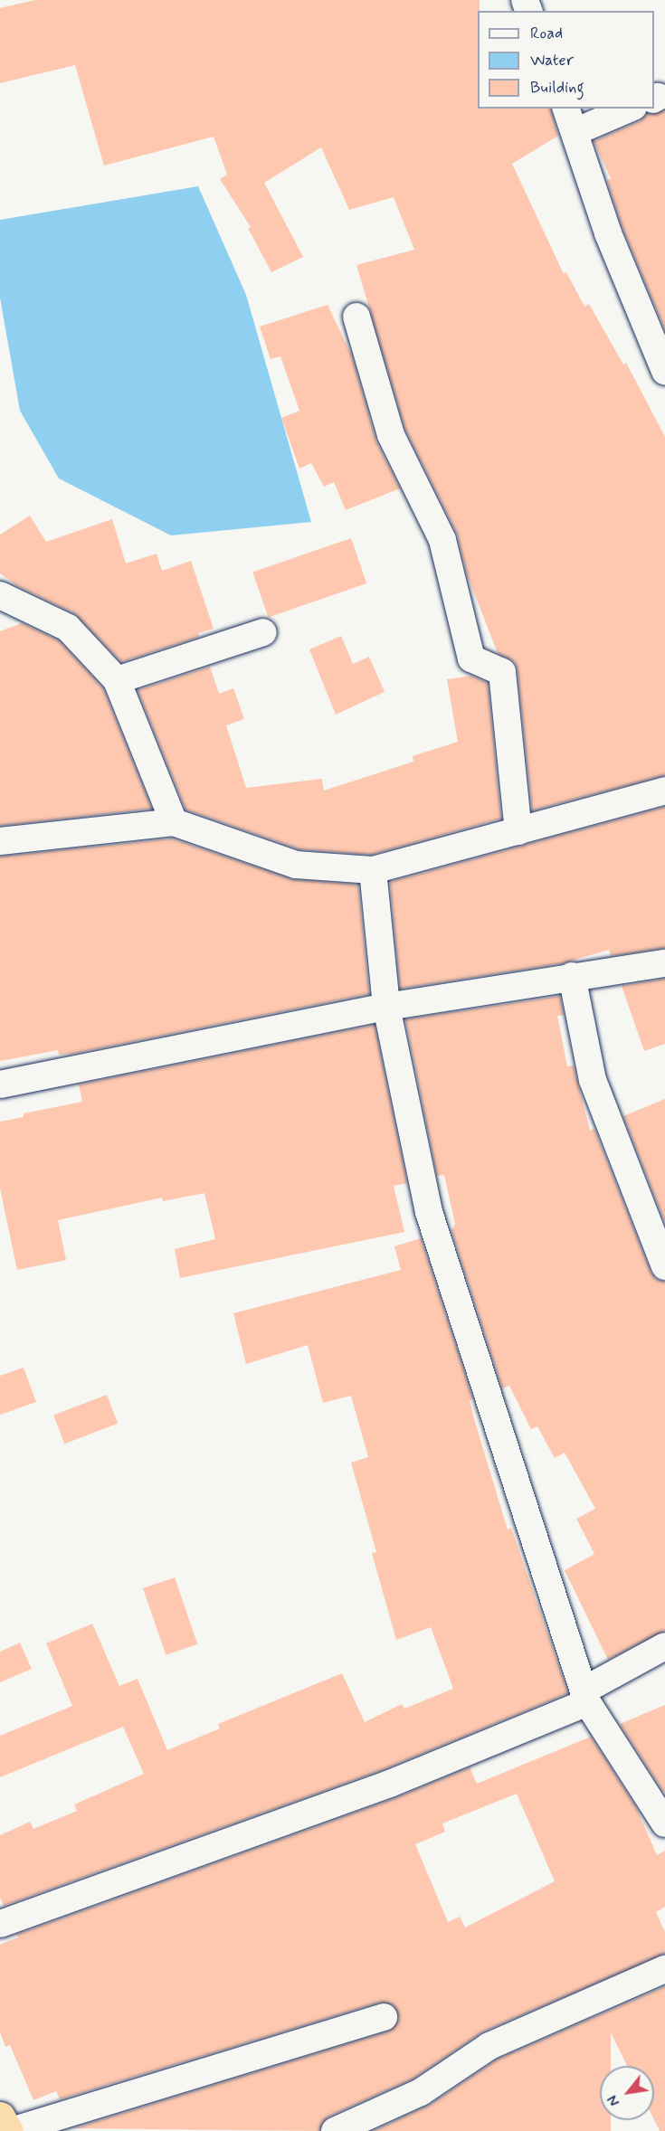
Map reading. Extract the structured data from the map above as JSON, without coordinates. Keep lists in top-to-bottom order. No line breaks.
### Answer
{"legend":["Road","Water","Building"],"north":"bottom left"}
